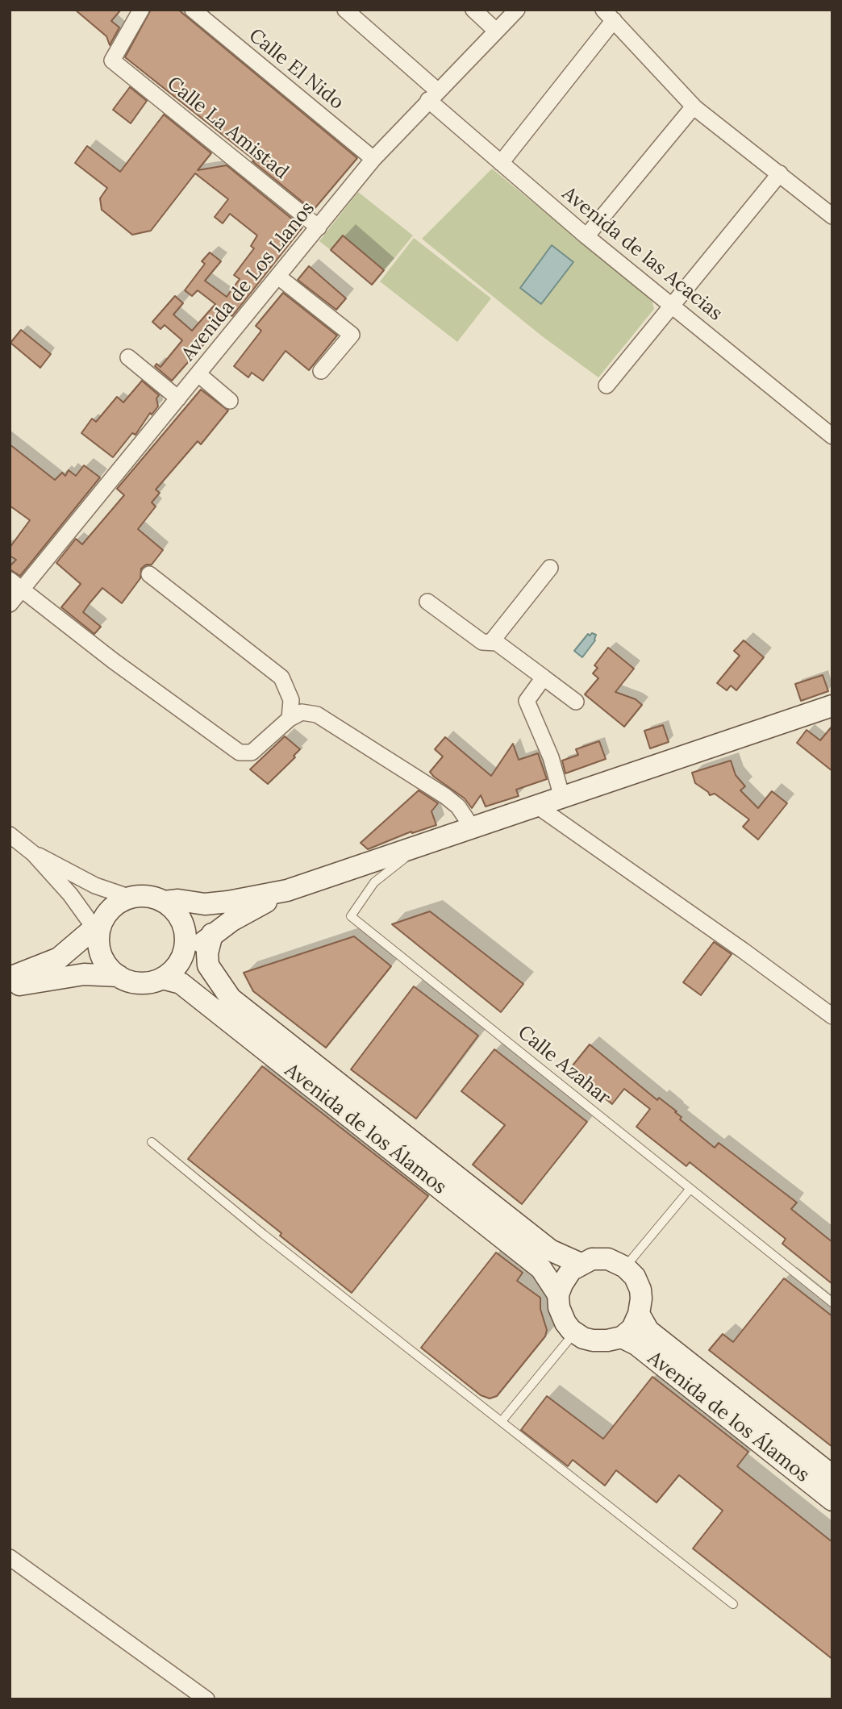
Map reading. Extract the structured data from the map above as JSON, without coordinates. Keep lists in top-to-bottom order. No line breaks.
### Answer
{"streets":{"street":["Calle El Nido","Calle La Amistad","Avenida de las Acacias","Avenida de Los Llanos","Avenida de los Álamos"],"lane":["Calle Azahar"]},"crossings":[["Calle El Nido","Avenida de Los Llanos"],["Calle La Amistad","Avenida de Los Llanos"],["Avenida de las Acacias","Avenida de Los Llanos"]]}
